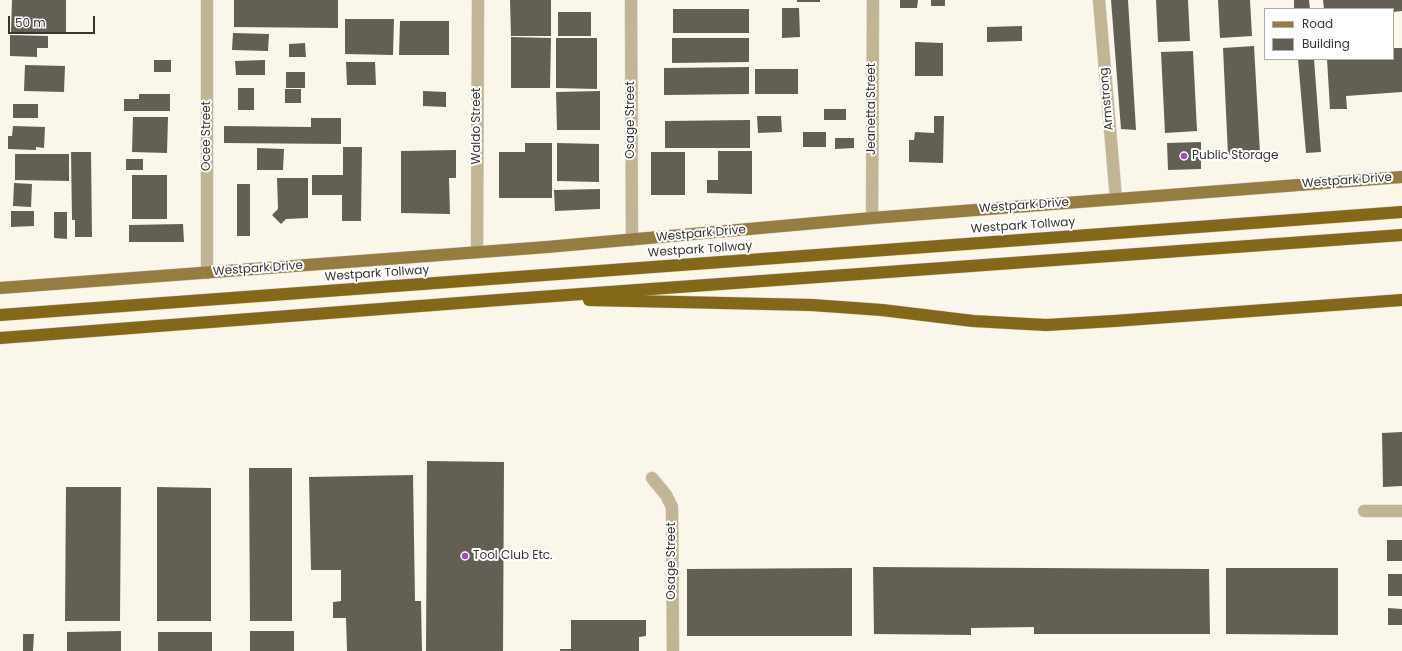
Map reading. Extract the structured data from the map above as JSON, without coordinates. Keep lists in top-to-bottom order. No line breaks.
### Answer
{"streets":{"highway":["Westpark Tollway"],"main road":["Westpark Drive"],"street":["Armstrong","Jeanetta Street","Osage Street","Waldo Street","Ocee Street"]},"crossings":[["Armstrong","Westpark Drive"],["Jeanetta Street","Westpark Drive"],["Osage Street","Westpark Drive"],["Waldo Street","Westpark Drive"],["Ocee Street","Westpark Drive"]],"places":["Public Storage","Tool Club Etc."],"legend":["Road","Building"],"scale_bar":"50 m"}
